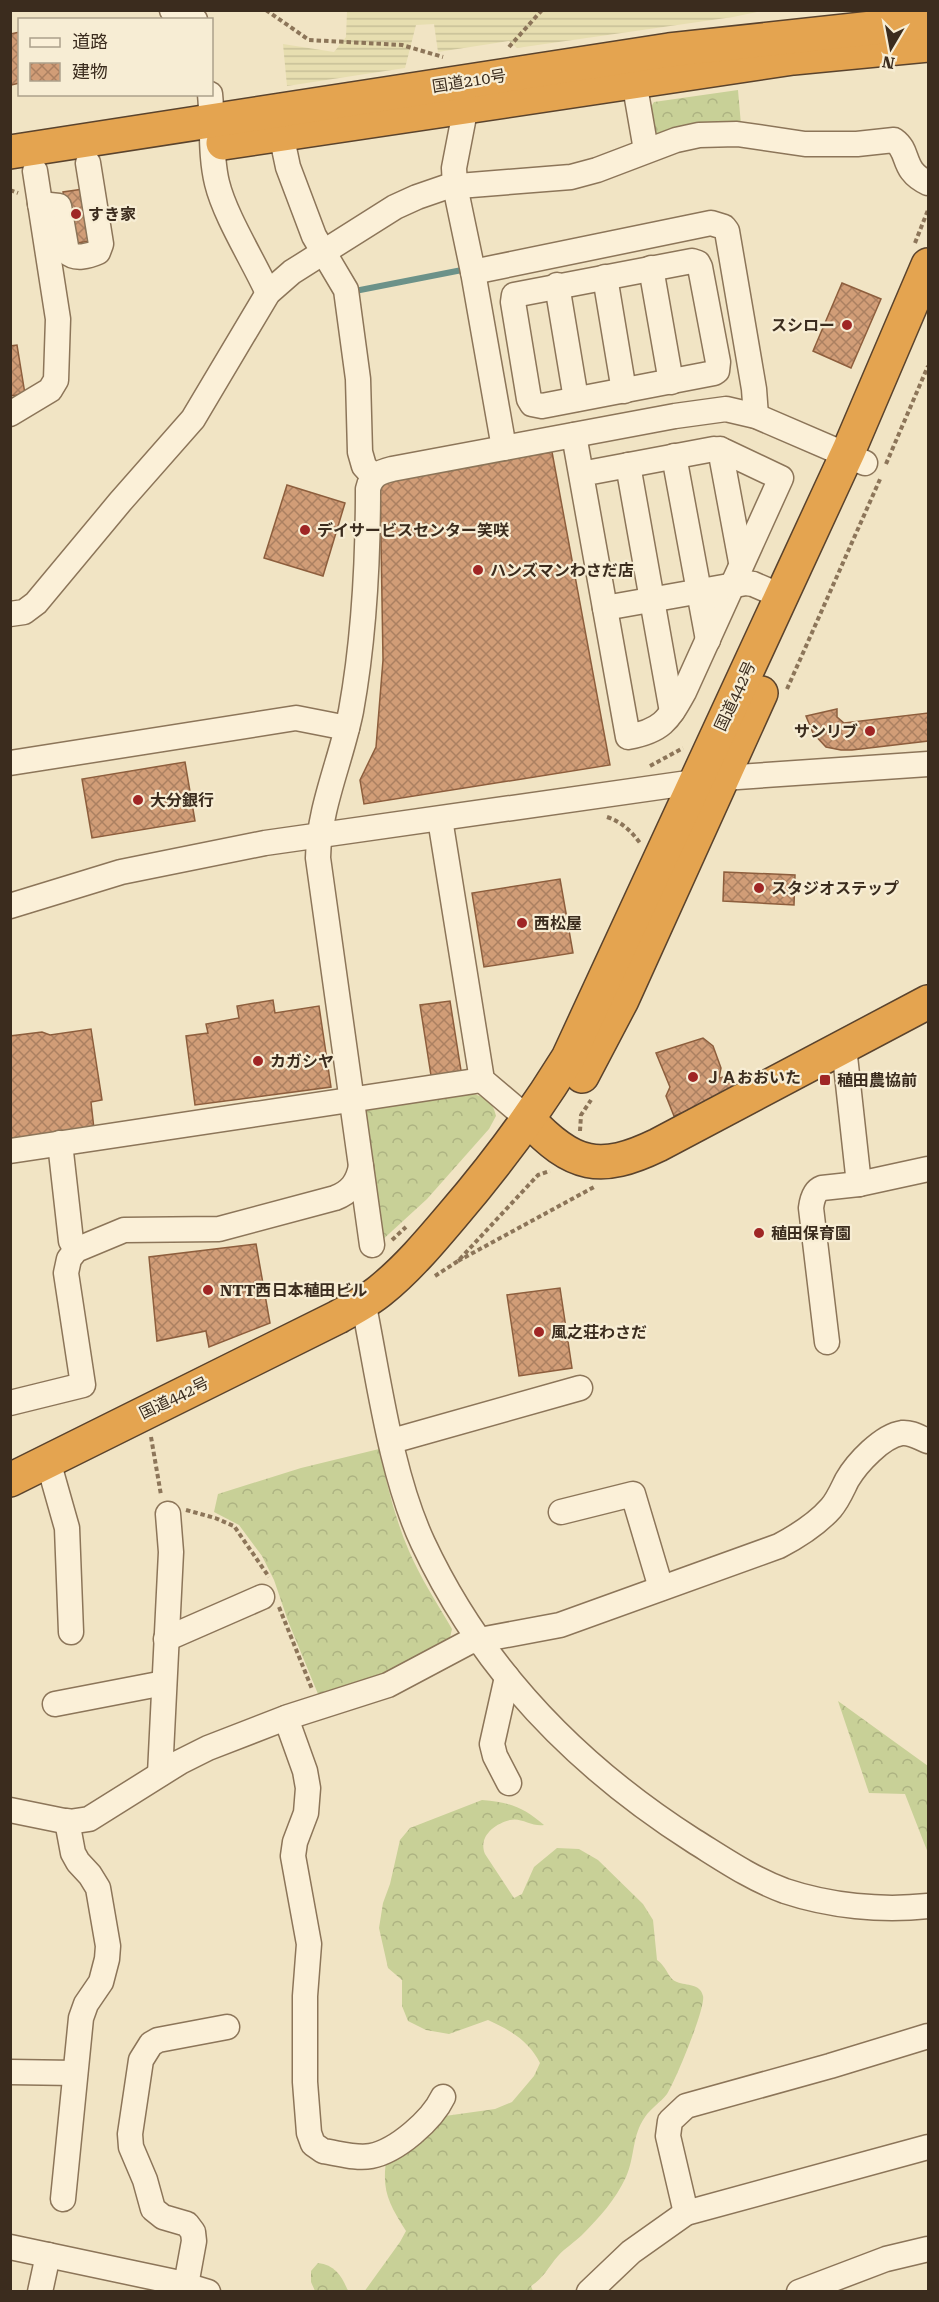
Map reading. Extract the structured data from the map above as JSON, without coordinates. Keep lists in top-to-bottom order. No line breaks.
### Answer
{"streets":{"highway":["国道210号","国道442号"]},"places":{"other":["すき家","スシロー","デイサービスセンター笑咲","ハンズマンわさだ店","サンリブ","大分銀行","スタジオステップ","西松屋","カガシヤ","ＪＡおおいた","稙田保育園","NTT西日本稙田ビル","風之荘わさだ"],"transit":["稙田農協前"]},"legend":["道路","建物"],"north":"bottom"}
